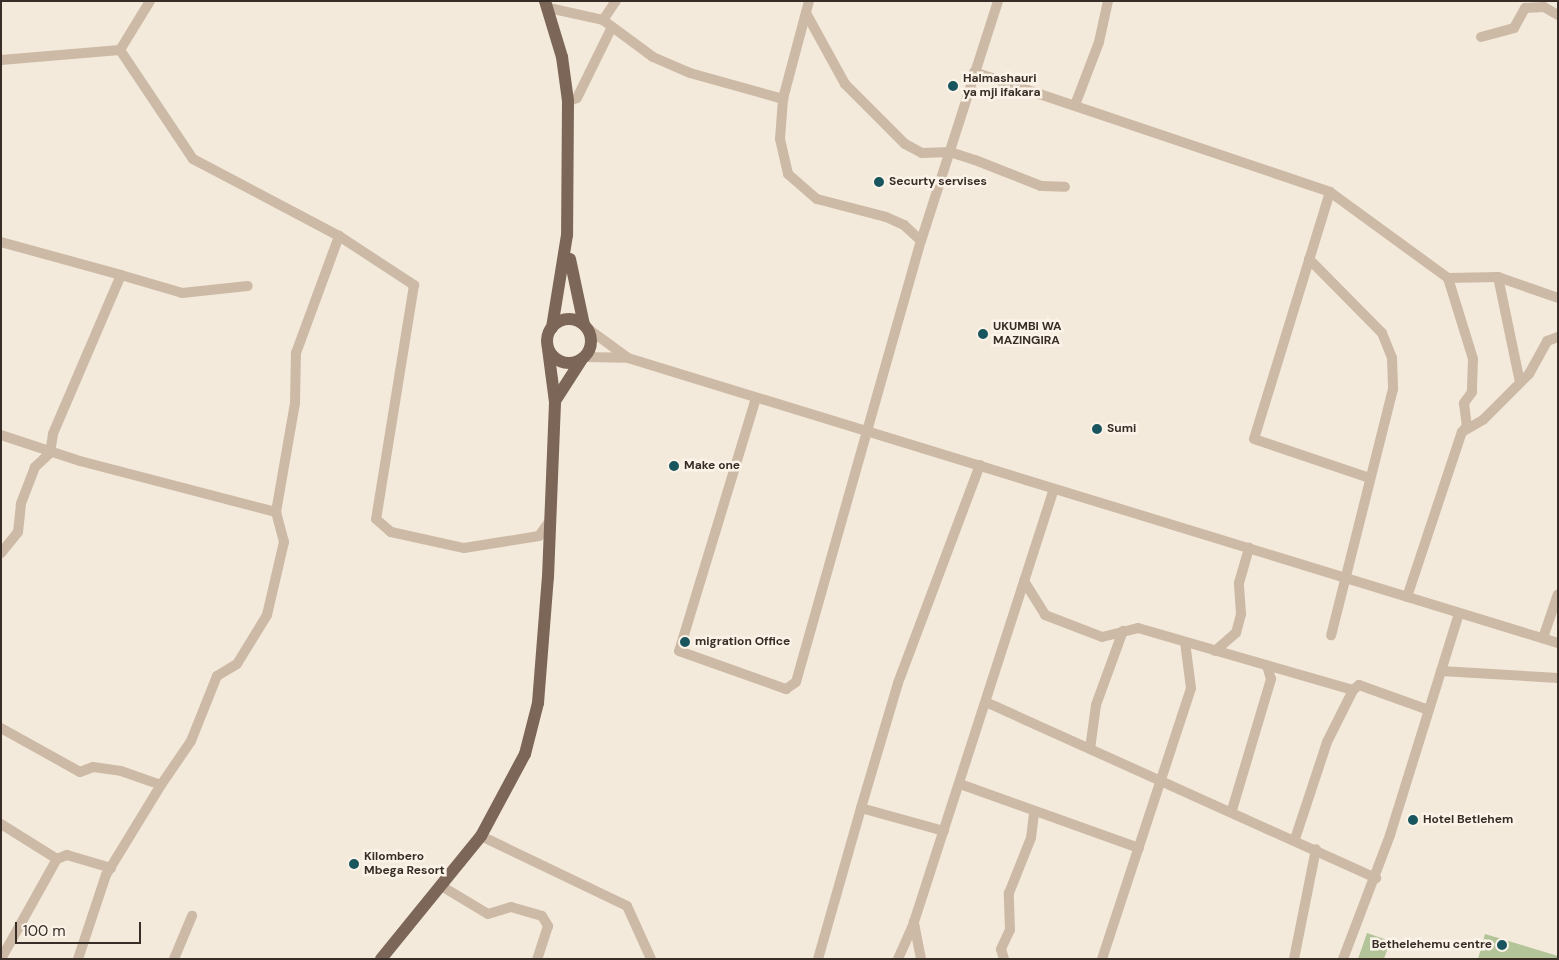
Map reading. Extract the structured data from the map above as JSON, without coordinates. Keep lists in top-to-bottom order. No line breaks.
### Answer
{"places":["Halmashauri ya mji ifakara","Securty servises","UKUMBI WA MAZINGIRA","Sumi","Make one","migration Office","Hotel Betlehem","Kilombero Mbega Resort","Bethelehemu centre"],"scale_bar":"100 m"}
